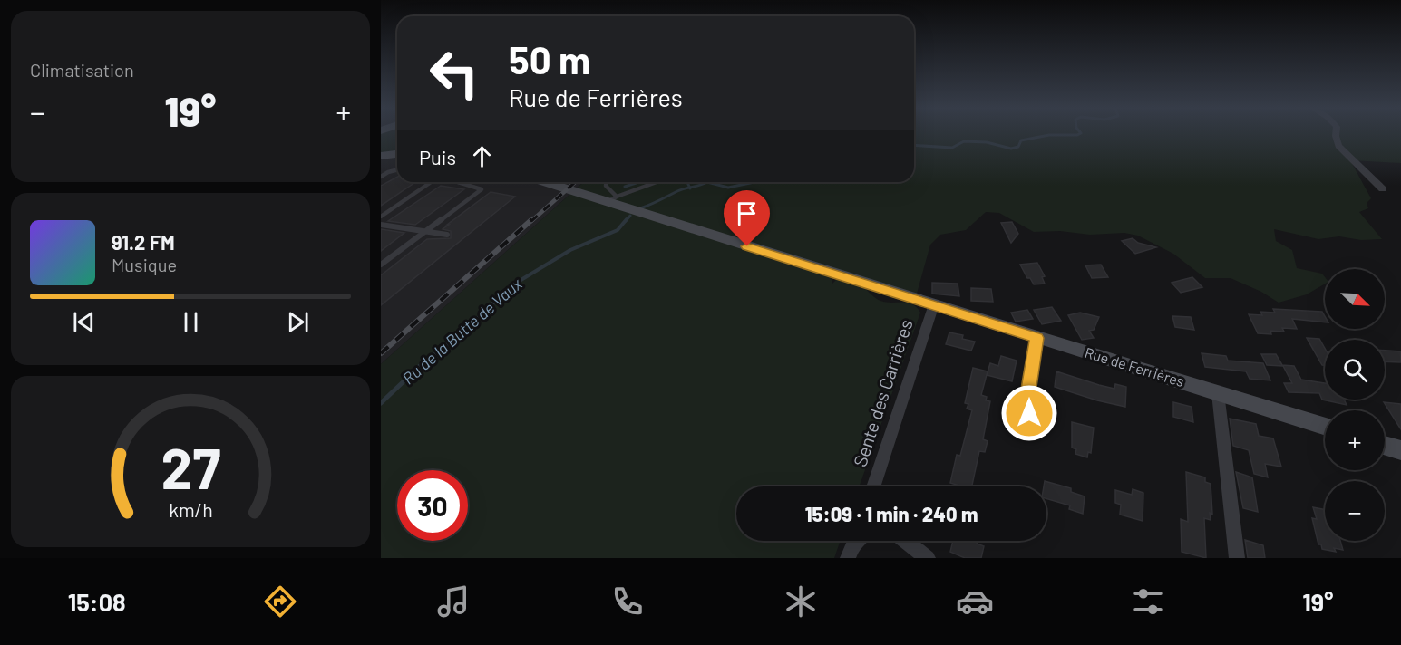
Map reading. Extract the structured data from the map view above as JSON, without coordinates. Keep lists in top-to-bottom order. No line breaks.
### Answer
{"streets":{"street":["Rue de Ferrières","Sente des Carrières"]},"crossings":[["Rue de Ferrières","Sente des Carrières"]],"water":["Ru de la Butte de Vaux"],"north":"bottom right","page":{"tile":"Climatisation","turn":["50 m","Rue de Ferrières"],"heat":["−","19°","+"],"then":"Puis","song":["91.2 FM","Musique"],"map_buttons":["+","−"],"limit":"30","trip":"15:09 · 1 min · 240 m","tabs":["15:08","19°"],"gauge":["27","km/h"]}}
